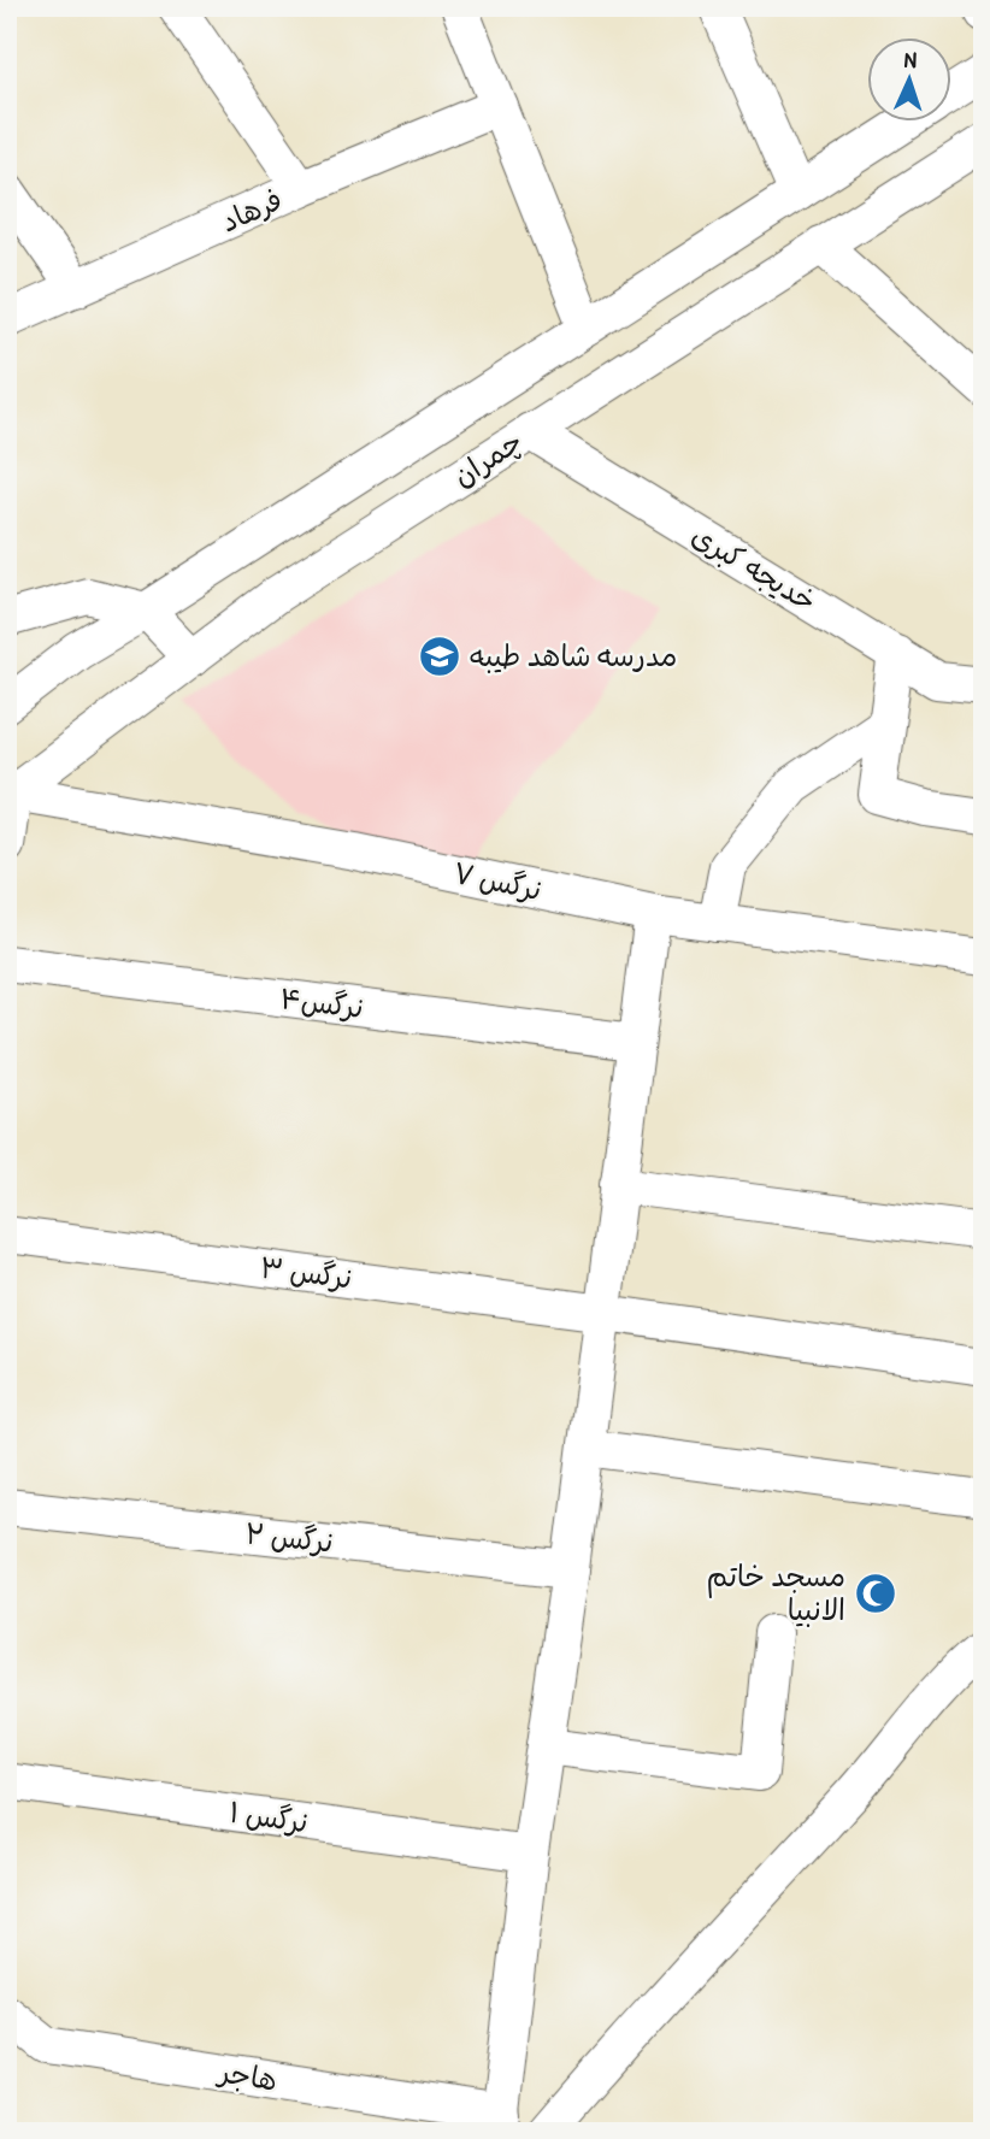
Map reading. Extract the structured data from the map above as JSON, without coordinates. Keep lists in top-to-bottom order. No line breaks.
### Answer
{"streets":{"street":["فرهاد","چمران","خدیجه کبری","نرگس ۷","نرگس۴","نرگس ۳","نرگس ۲","نرگس ۱","هاجر"]},"crossings":[["چمران","خدیجه کبری"],["چمران","نرگس ۷"]],"places":{"school or university":["مدرسه شاهد طیبه"],"mosque":["مسجد خاتم الانبیا"]},"north":"top"}
